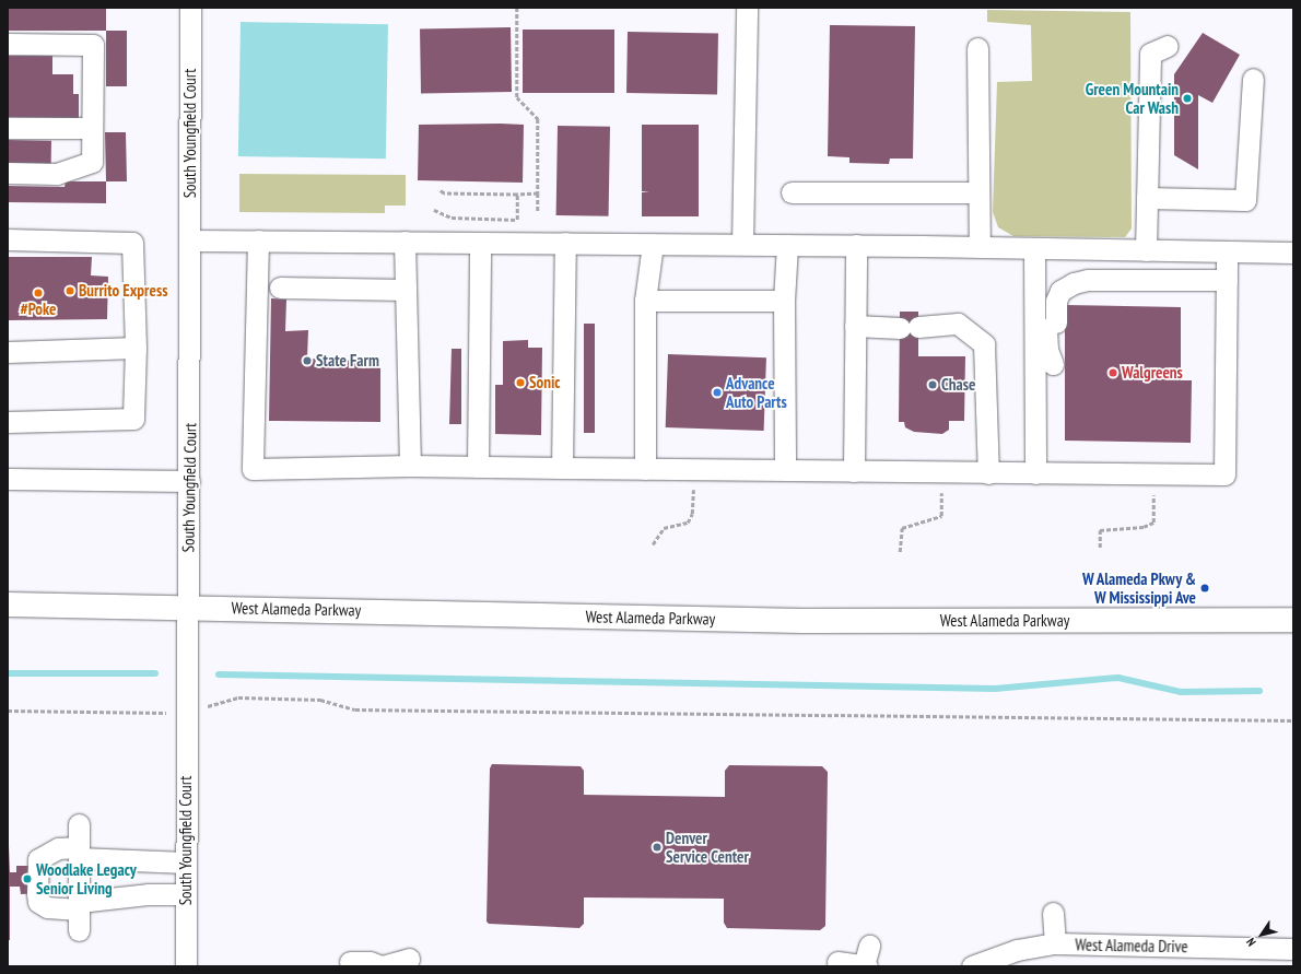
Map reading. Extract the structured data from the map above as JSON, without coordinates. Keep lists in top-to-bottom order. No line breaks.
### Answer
{"streets":{"main road":["West Alameda Parkway"],"street":["South Youngfield Court","West Alameda Drive"]},"crossings":[["South Youngfield Court","West Alameda Parkway"]],"places":["Green Mountain Car Wash","Burrito Express","#Poke","State Farm","Walgreens","Sonic","Chase","Advance Auto Parts","W Alameda Pkwy & W Mississippi Ave","Denver Service Center","Woodlake Legacy Senior Living"],"north":"bottom left"}
